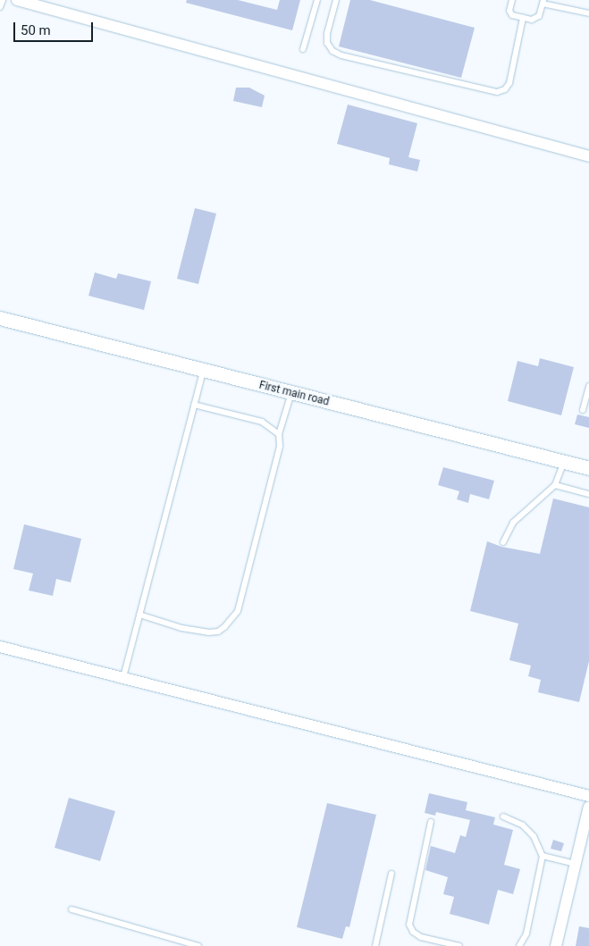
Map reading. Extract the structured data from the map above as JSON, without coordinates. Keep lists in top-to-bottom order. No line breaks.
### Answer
{"streets":{"street":["First main road"]},"scale_bar":"50 m"}
